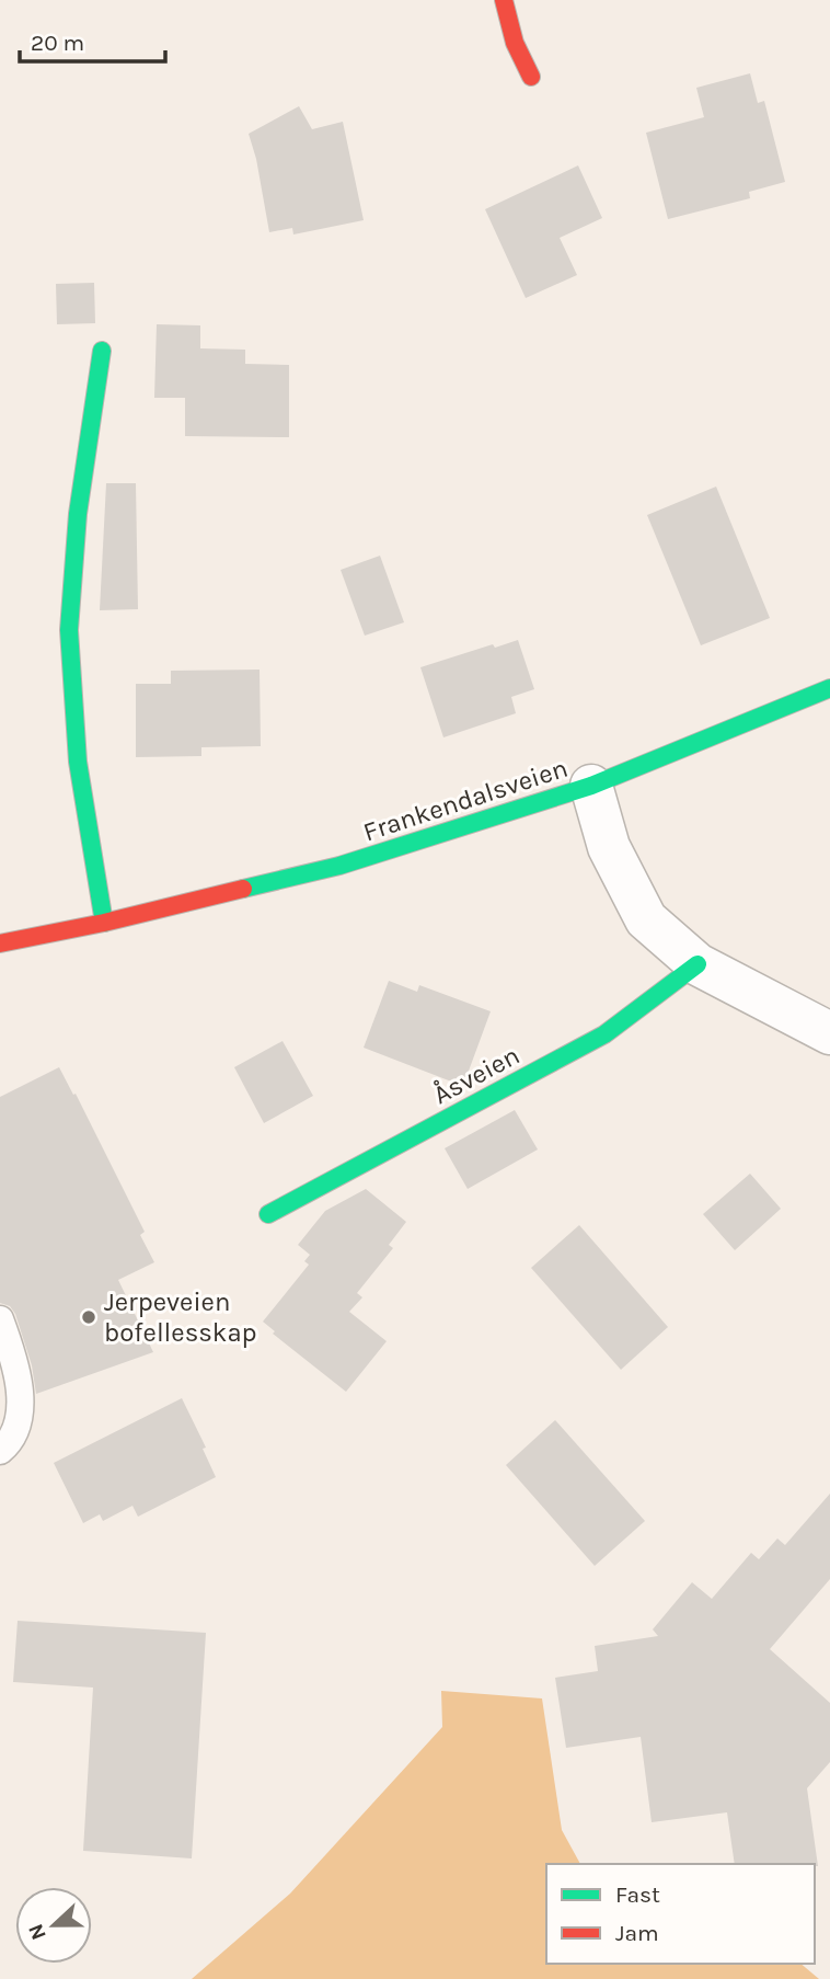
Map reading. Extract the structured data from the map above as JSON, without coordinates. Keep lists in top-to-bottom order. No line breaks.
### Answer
{"streets":{"street":["Frankendalsveien","Åsveien"]},"places":["Jerpeveien bofellesskap"],"legend":["Fast","Jam"],"scale_bar":"20 m","north":"left"}
